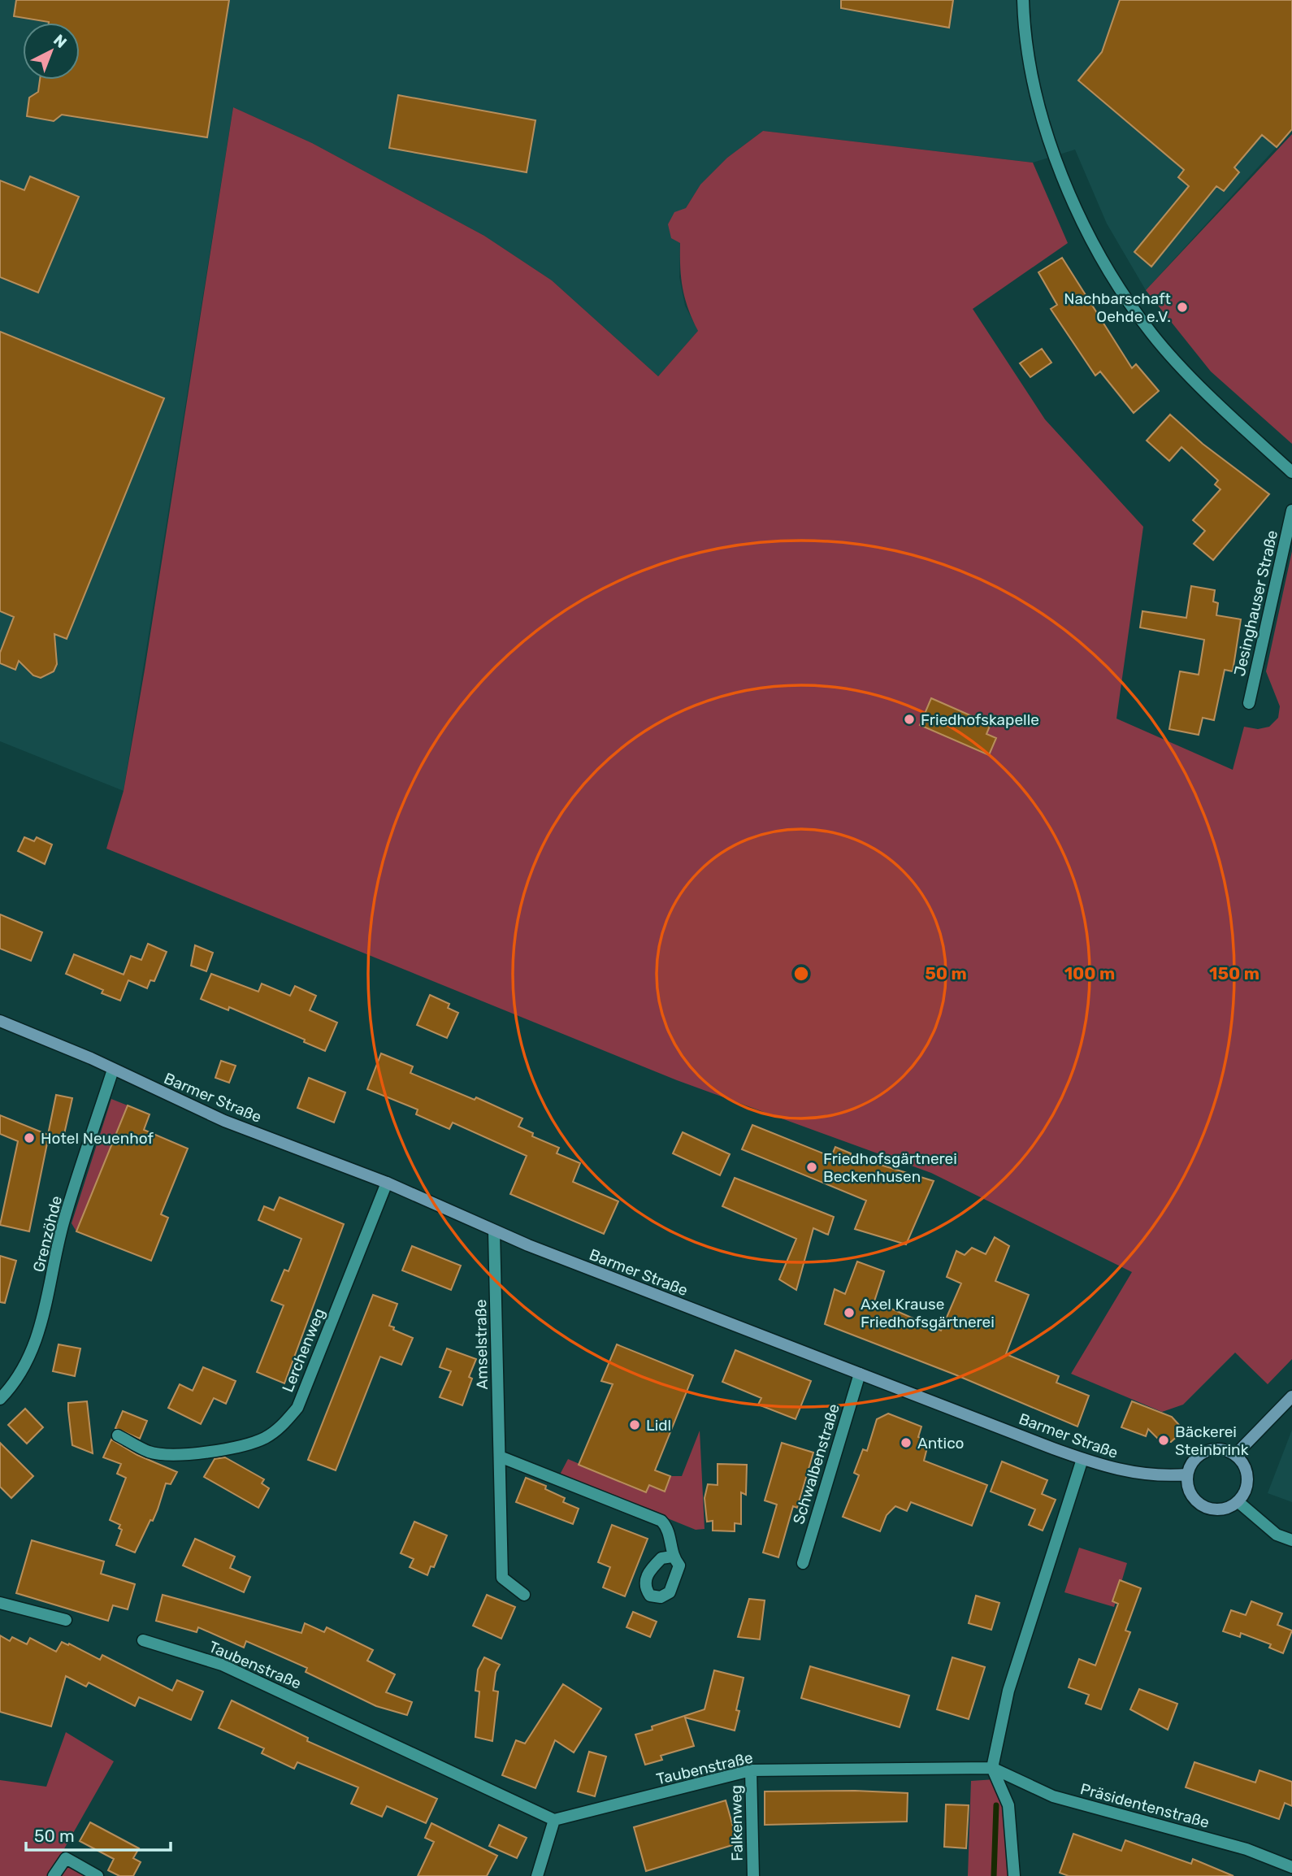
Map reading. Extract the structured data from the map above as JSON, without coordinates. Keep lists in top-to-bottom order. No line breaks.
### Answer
{"streets":{"main road":["Barmer Straße"],"street":["Jesinghauser Straße","Grenzöhde","Amselstraße","Lerchenweg","Schwalbenstraße","Taubenstraße","Präsidentenstraße","Falkenweg"]},"crossings":[["Barmer Straße","Grenzöhde"],["Barmer Straße","Amselstraße"],["Barmer Straße","Lerchenweg"],["Barmer Straße","Schwalbenstraße"],["Taubenstraße","Präsidentenstraße"],["Taubenstraße","Falkenweg"]],"places":["Nachbarschaft Oehde e.V.","Friedhofskapelle","Hotel Neuenhof","Friedhofsgärtnerei Beckenhusen","Axel Krause Friedhofsgärtnerei","Lidl","Bäckerei Steinbrink","Antico"],"scale_bar":"50 m","north":"top right","rings":["50 m","100 m","150 m"]}
